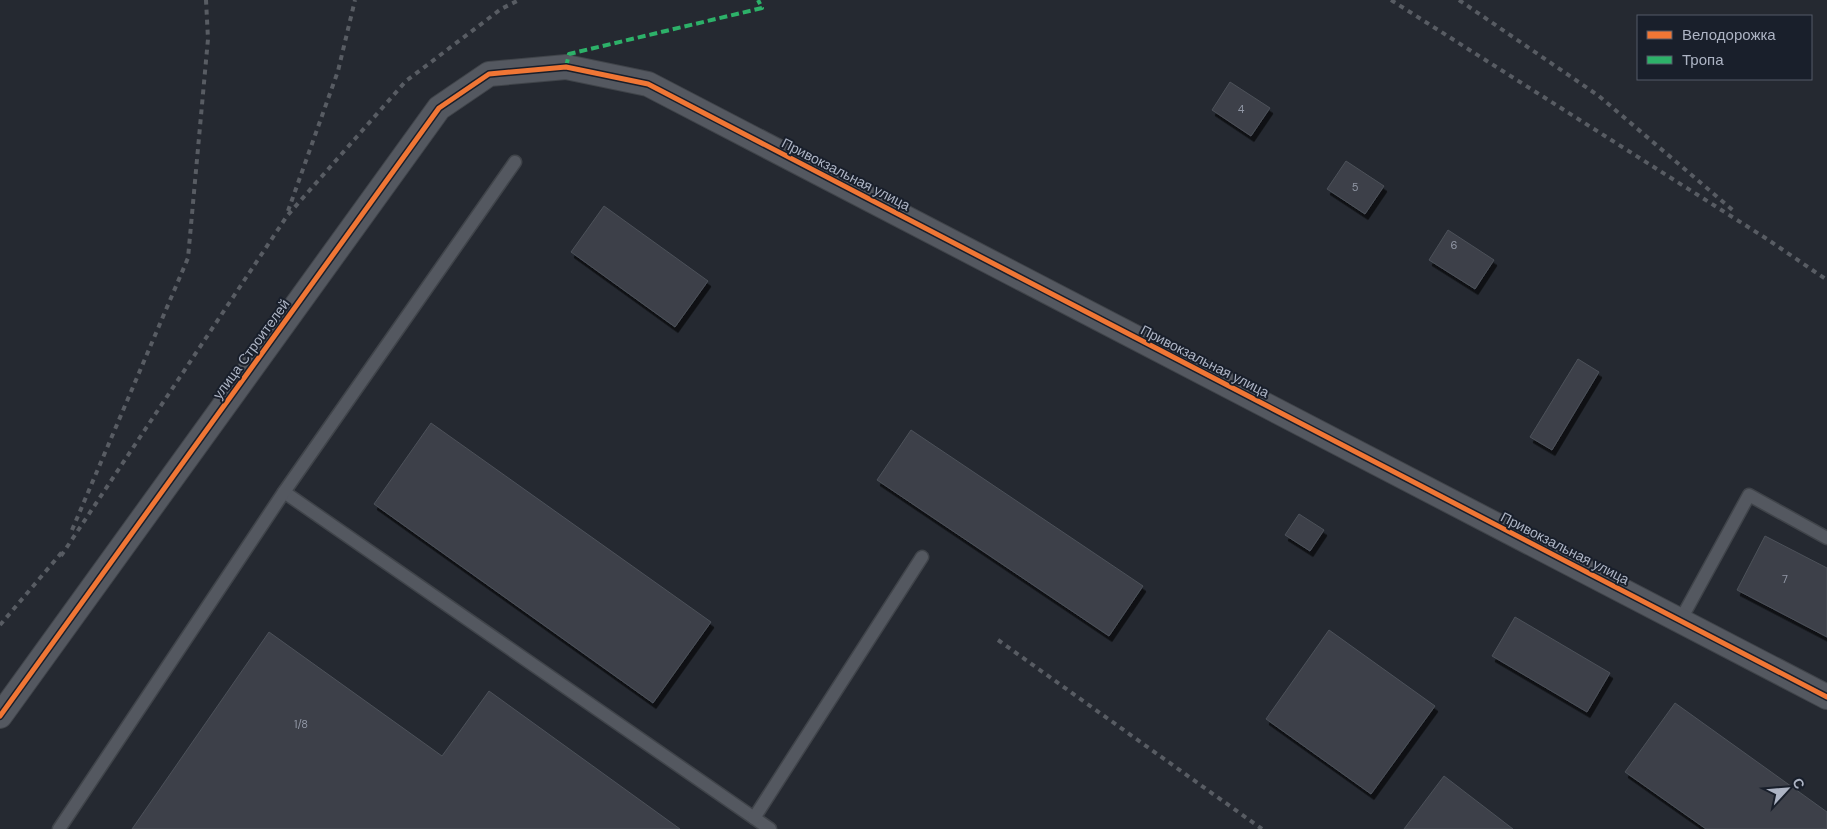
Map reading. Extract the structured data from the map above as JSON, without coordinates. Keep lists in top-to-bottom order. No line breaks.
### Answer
{"streets":{"street":["Привокзальная улица","улица Строителей"]},"crossings":[["Привокзальная улица","улица Строителей"]],"house_numbers":["4","5","6","7","1/8"],"legend":["Велодорожка","Тропа"],"north":"top right"}
